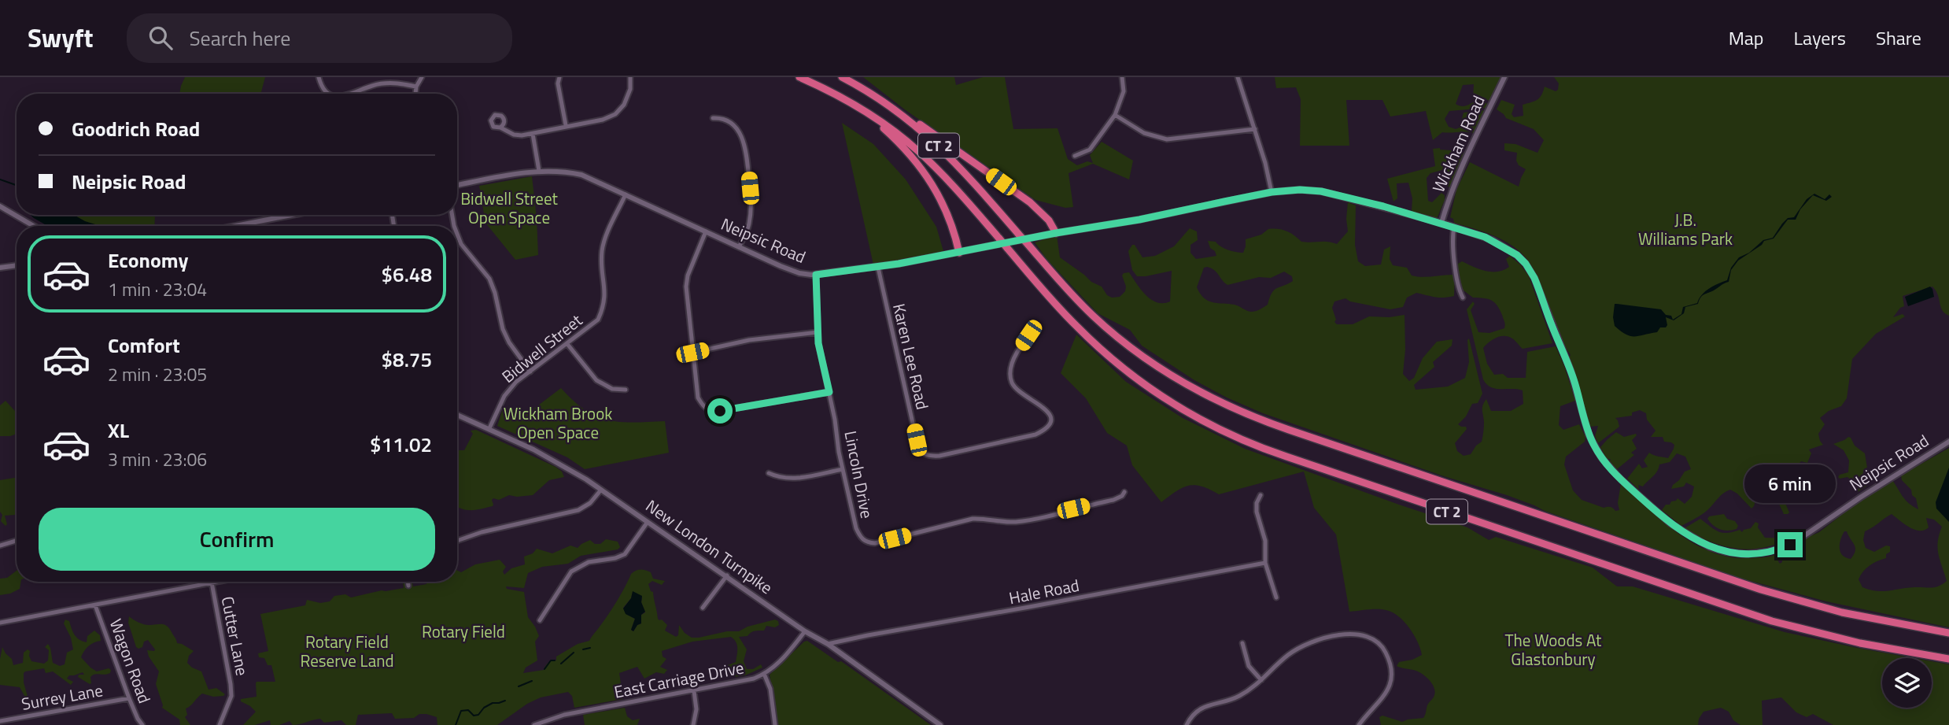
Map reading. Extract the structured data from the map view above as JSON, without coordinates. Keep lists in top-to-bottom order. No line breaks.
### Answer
{"streets":{"highway":["CT 2"],"street":["Wickham Road","Neipsic Road","Bidwell Street","Karen Lee Road","Lincoln Drive","New London Turnpike","Hale Road","Cutter Lane","Wagon Road","East Carriage Drive","Surrey Lane"]},"crossings":[["Wickham Road","Neipsic Road"],["Neipsic Road","Bidwell Street"],["Neipsic Road","Karen Lee Road"],["Neipsic Road","Lincoln Drive"],["Bidwell Street","New London Turnpike"],["New London Turnpike","Hale Road"],["New London Turnpike","East Carriage Drive"],["Wagon Road","Surrey Lane"]],"parks":["Bidwell Street Open Space","J.B. Williams Park","Wickham Brook Open Space","Rotary Field","The Woods At Glastonbury","Rotary Field Reserve Land"],"page":{"header":"Swyft","search":"Search here","nav":["Map","Layers","Share"],"banner":["Goodrich Road","Neipsic Road"],"list":[{"name":"Economy","note":"1 min · 23:04","value":"$6.48"},{"name":"Comfort","note":"2 min · 23:05","value":"$8.75"},{"name":"XL","note":"3 min · 23:06","value":"$11.02"}],"bubble":"6 min","buttons":"Confirm"}}
